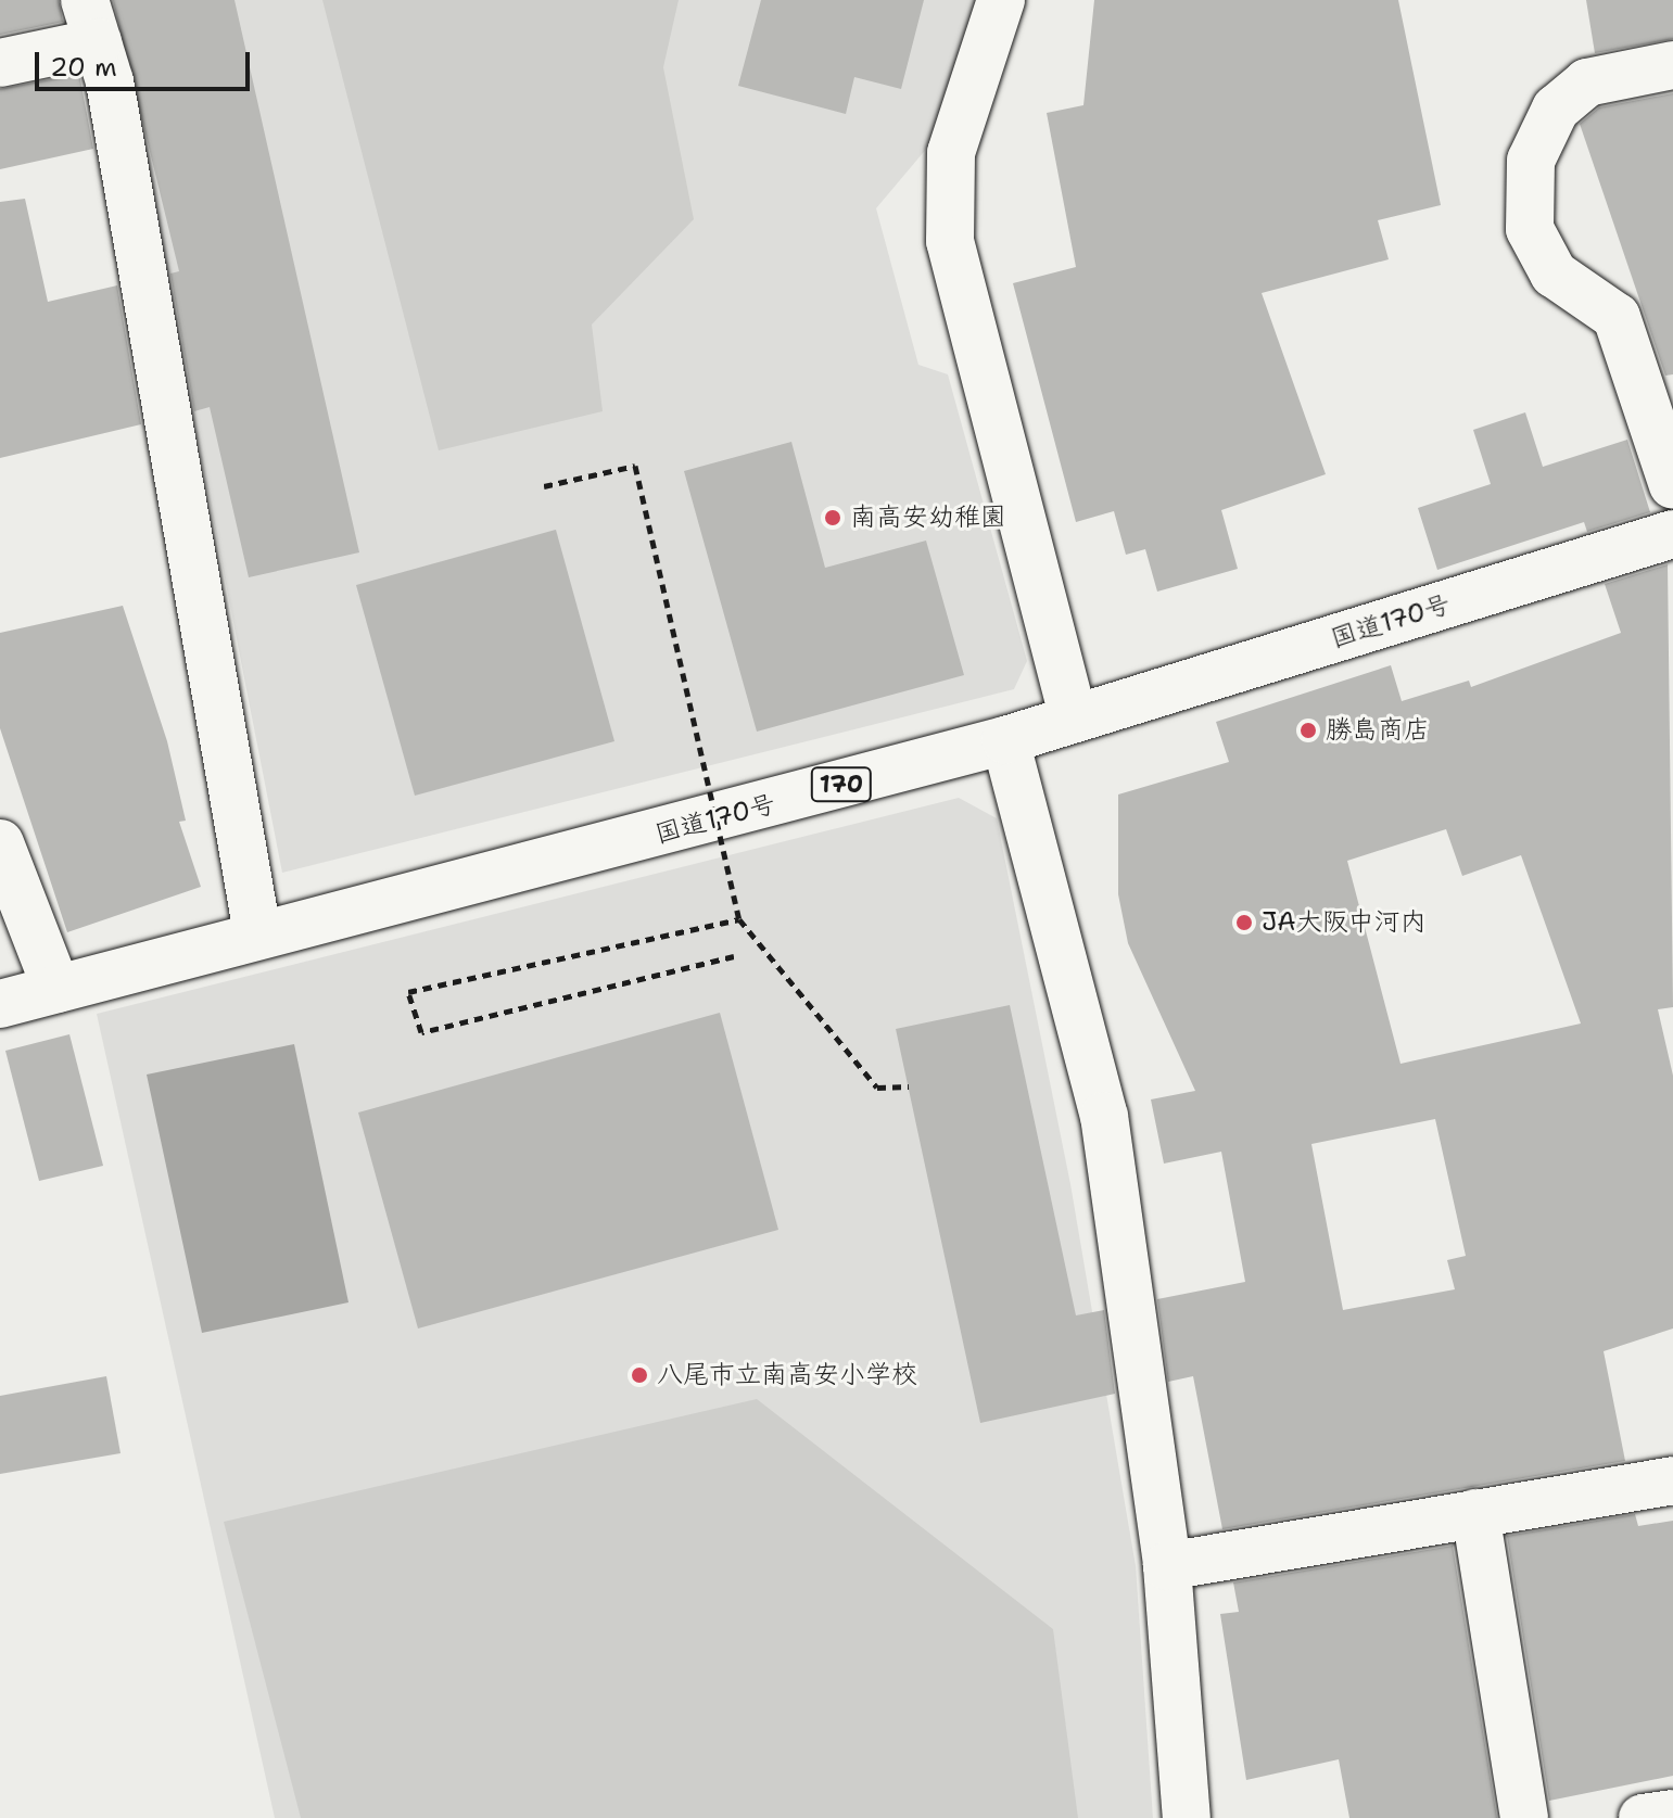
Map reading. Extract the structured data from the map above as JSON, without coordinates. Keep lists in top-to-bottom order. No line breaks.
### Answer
{"streets":{"main road":["国道170号","170"]},"places":["南高安幼稚園","勝島商店","JA大阪中河内","八尾市立南高安小学校"],"scale_bar":"20 m"}
